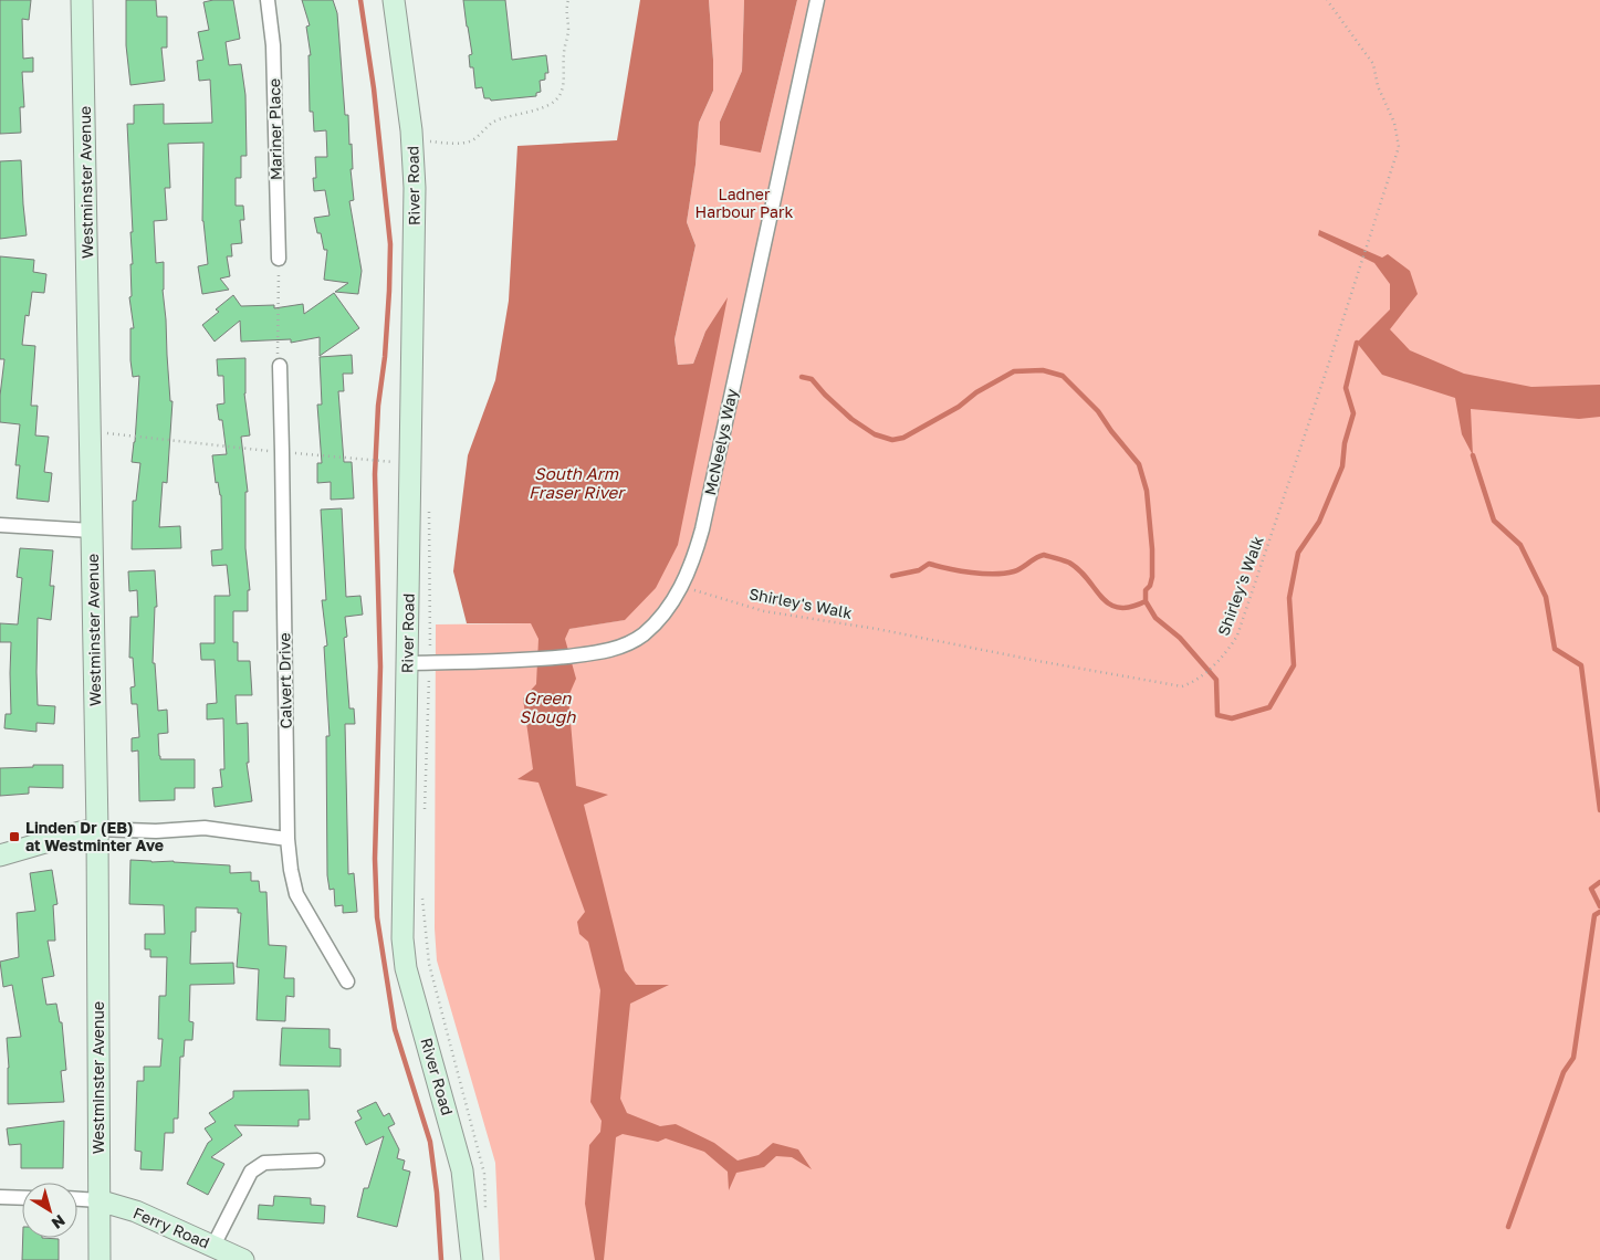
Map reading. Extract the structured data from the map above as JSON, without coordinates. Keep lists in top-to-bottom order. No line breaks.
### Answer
{"streets":{"street":["Mariner Place","Westminster Avenue","River Road","McNeelys Way","Calvert Drive","Ferry Road"],"path":["Shirley's Walk"]},"crossings":[["Westminster Avenue","Ferry Road"],["River Road","McNeelys Way"],["McNeelys Way","Shirley's Walk"]],"water":["South Arm Fraser River","Green Slough"],"parks":["Ladner Harbour Park"],"places":{"transit":["Linden Dr (EB) at Westminter Ave"]},"north":"bottom right"}
